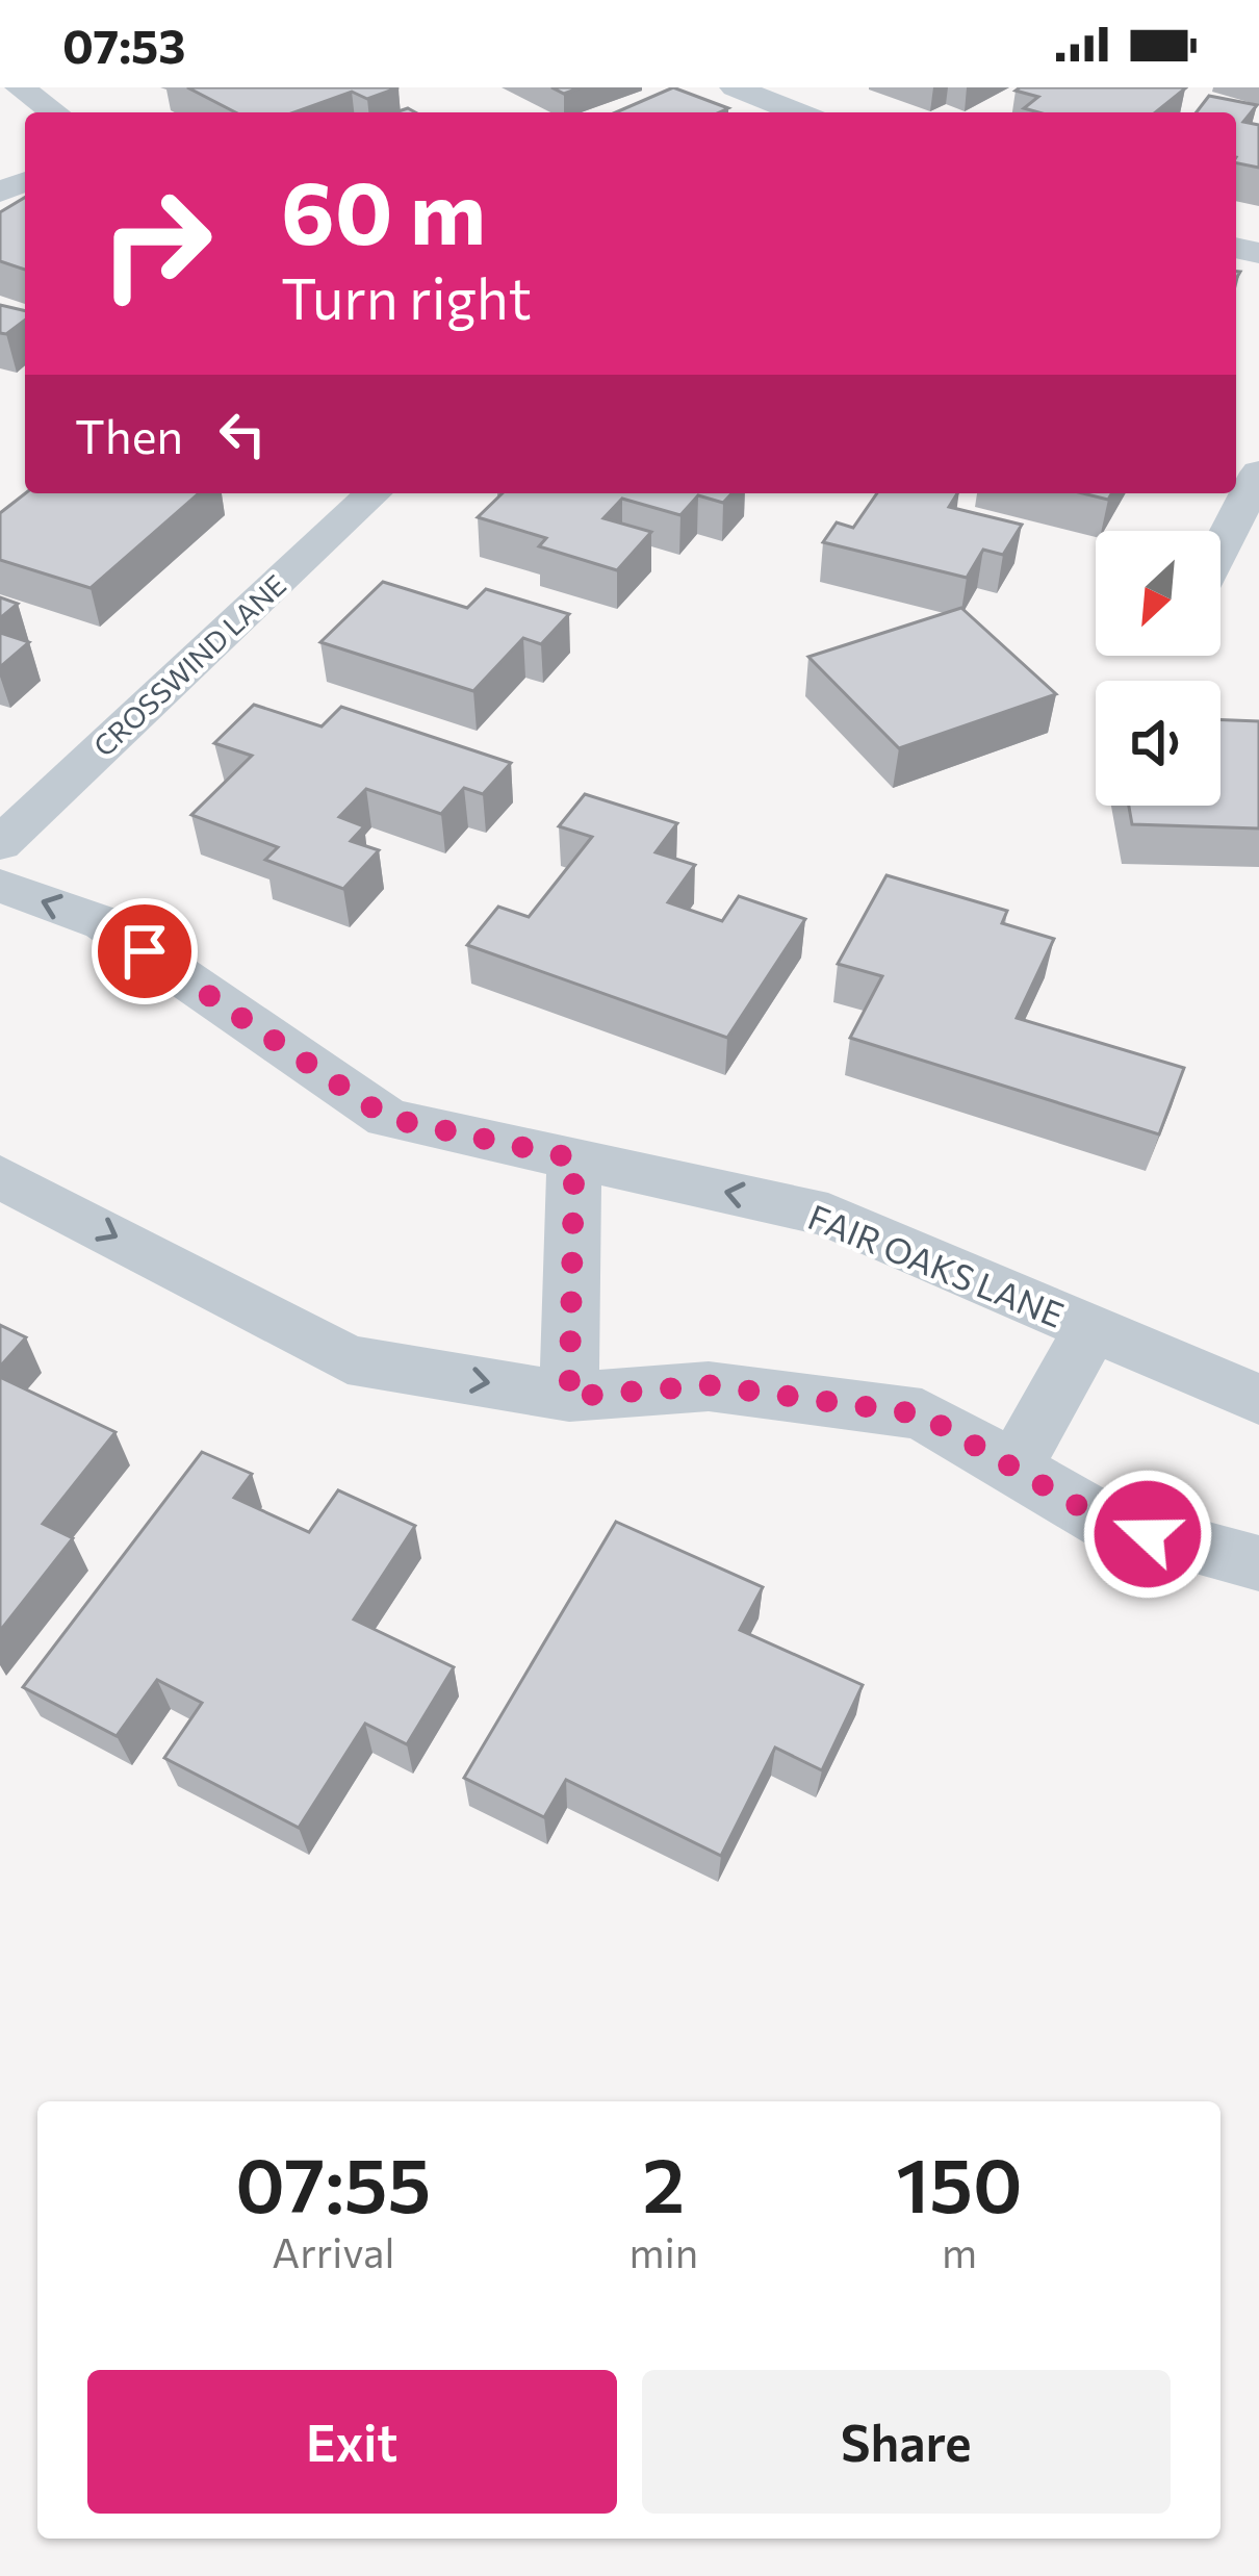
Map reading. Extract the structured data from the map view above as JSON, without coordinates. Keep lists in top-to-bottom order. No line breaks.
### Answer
{"streets":{"street":["CROSSWIND LANE","FAIR OAKS LANE"]},"north":"bottom left","page":{"status":"07:53","turn":["60 m","Turn right"],"then":"Then","eta":["07:55","Arrival","2","min","150","m"],"buttons":["Exit","Share"]}}
